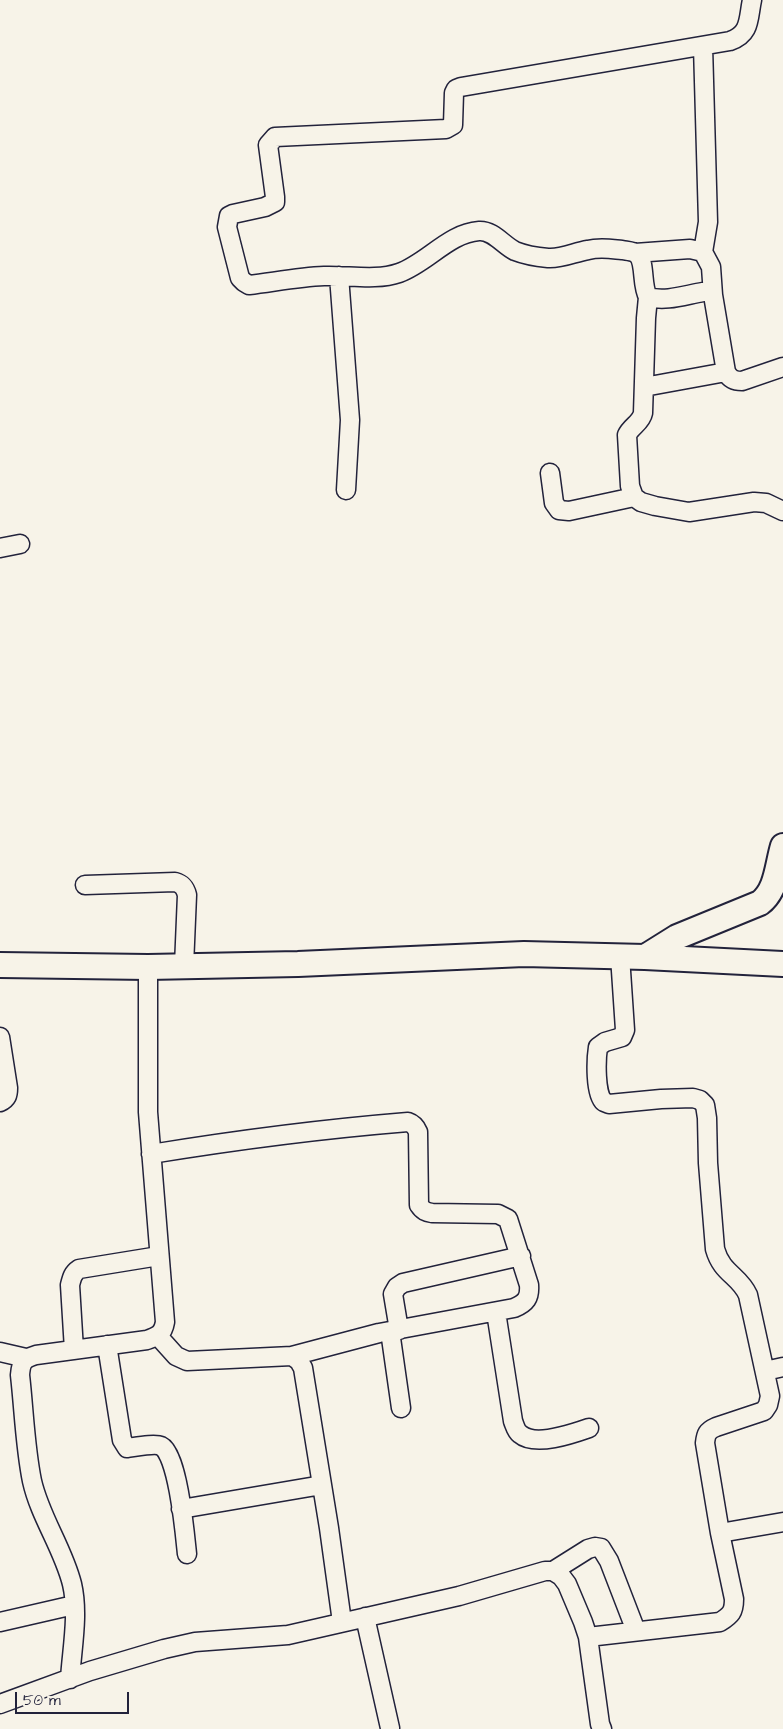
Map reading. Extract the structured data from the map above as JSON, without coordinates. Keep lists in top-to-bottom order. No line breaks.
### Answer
{"scale_bar":"50 m"}
